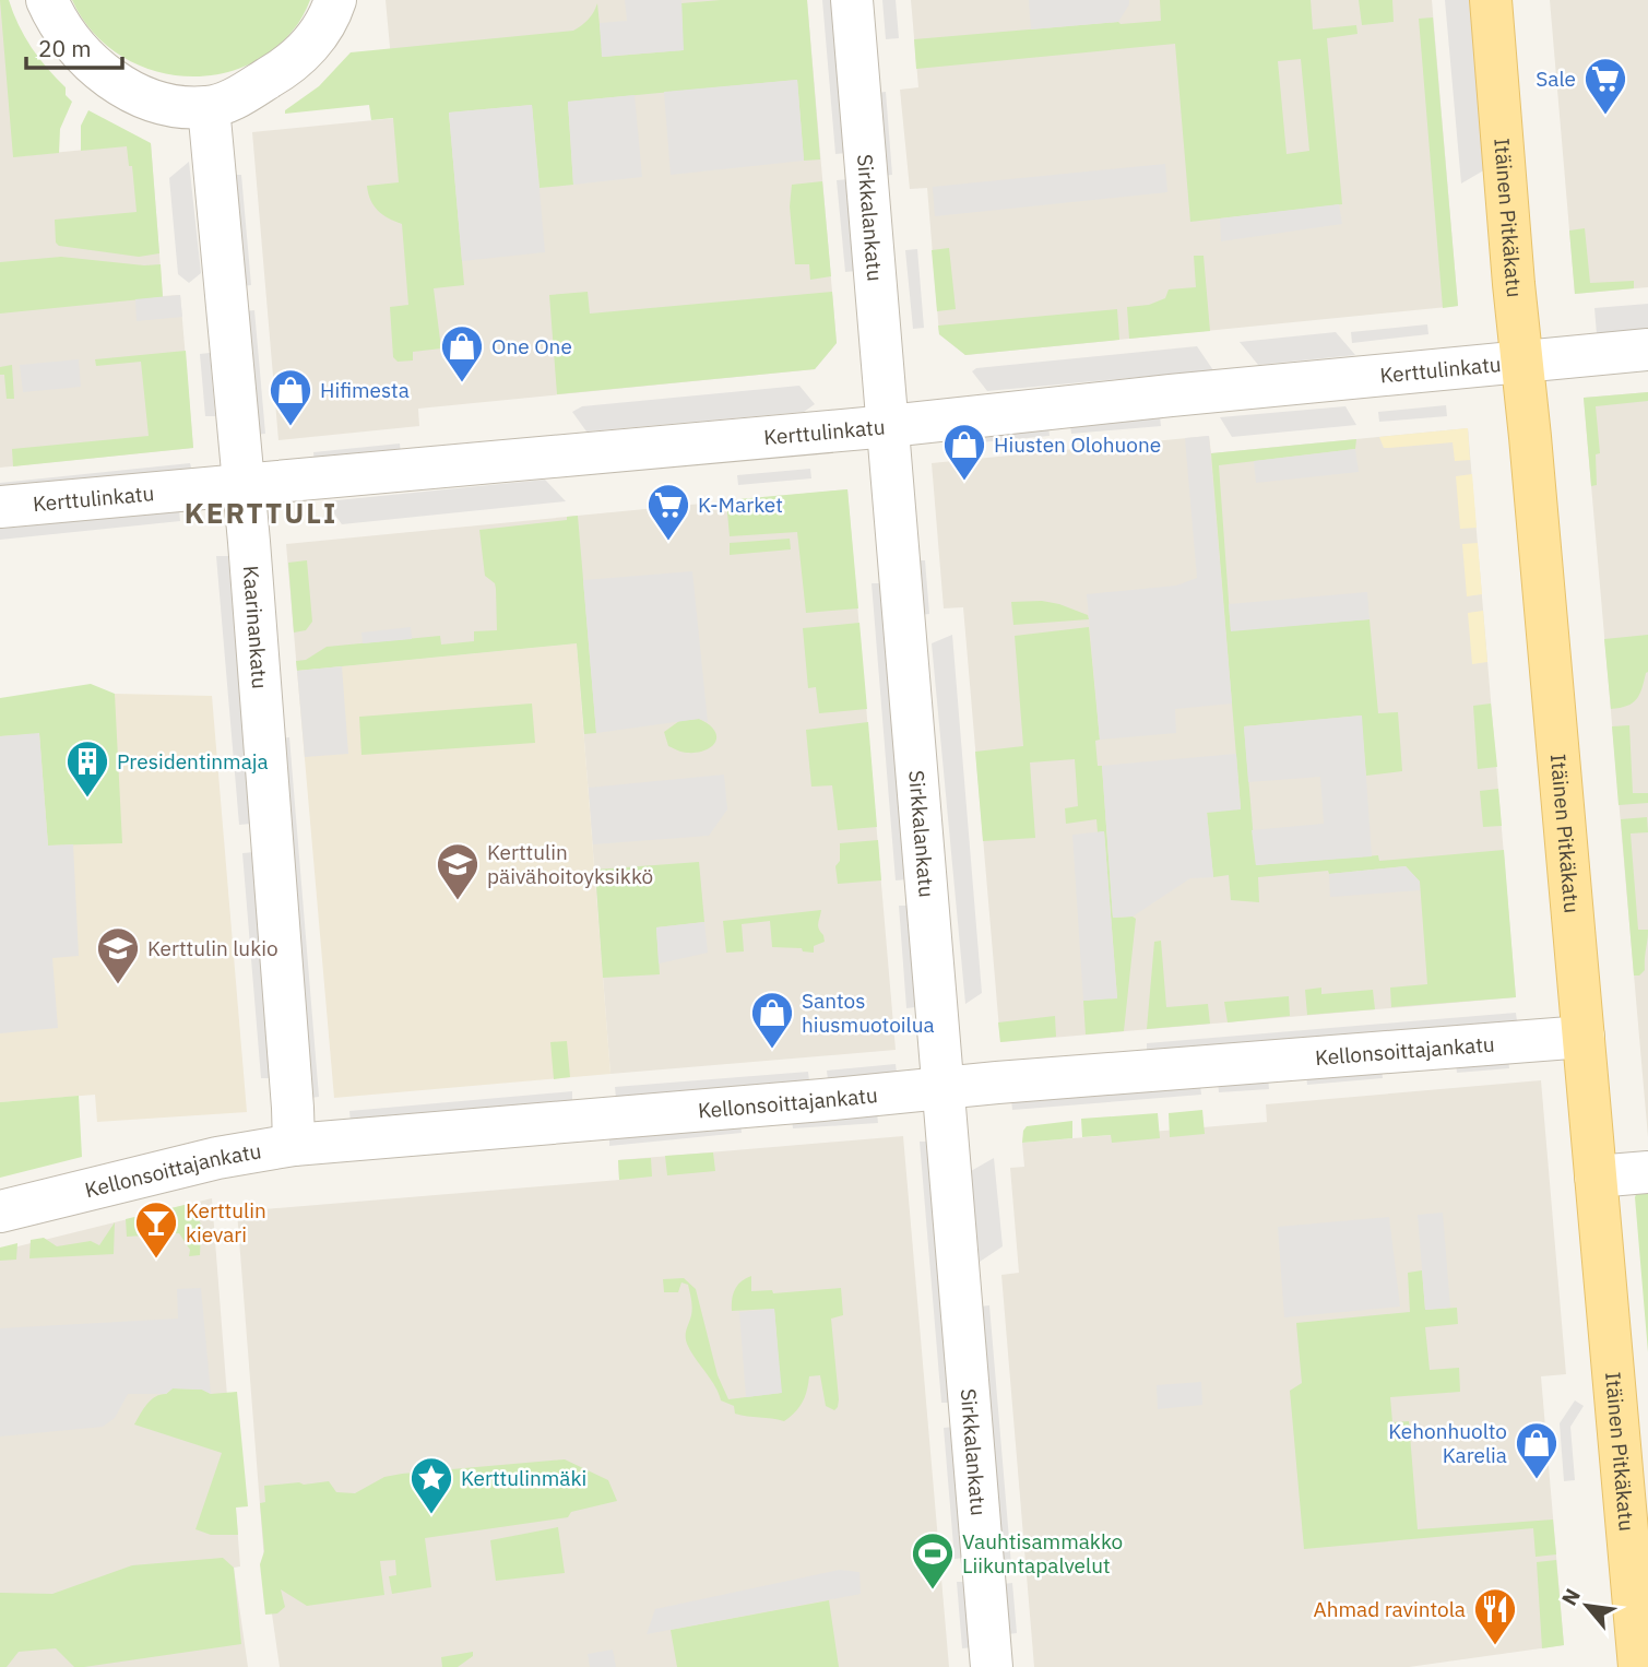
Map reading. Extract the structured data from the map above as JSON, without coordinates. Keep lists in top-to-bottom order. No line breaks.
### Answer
{"streets":{"main road":["Itäinen Pitkäkatu"],"street":["Sirkkalankatu","Kerttulinkatu","Kaarinankatu","Kellonsoittajankatu"]},"crossings":[["Sirkkalankatu","Kerttulinkatu"],["Sirkkalankatu","Kellonsoittajankatu"],["Itäinen Pitkäkatu","Kerttulinkatu"],["Itäinen Pitkäkatu","Kellonsoittajankatu"],["Kerttulinkatu","Kaarinankatu"],["Kaarinankatu","Kellonsoittajankatu"]],"districts":["KERTTULI"],"places":{"supermarket":["Sale","K-Market"],"shop":["One One","Hifimesta","Hiusten Olohuone","Santos hiusmuotoilua","Kehonhuolto Karelia"],"building":["Presidentinmaja"],"school or university":["Kerttulin päivähoitoyksikkö","Kerttulin lukio"],"bar":["Kerttulin kievari"],"place":["Kerttulinmäki"],"sports":["Vauhtisammakko Liikuntapalvelut"],"restaurant":["Ahmad ravintola"]},"scale_bar":"20 m","north":"top left"}
